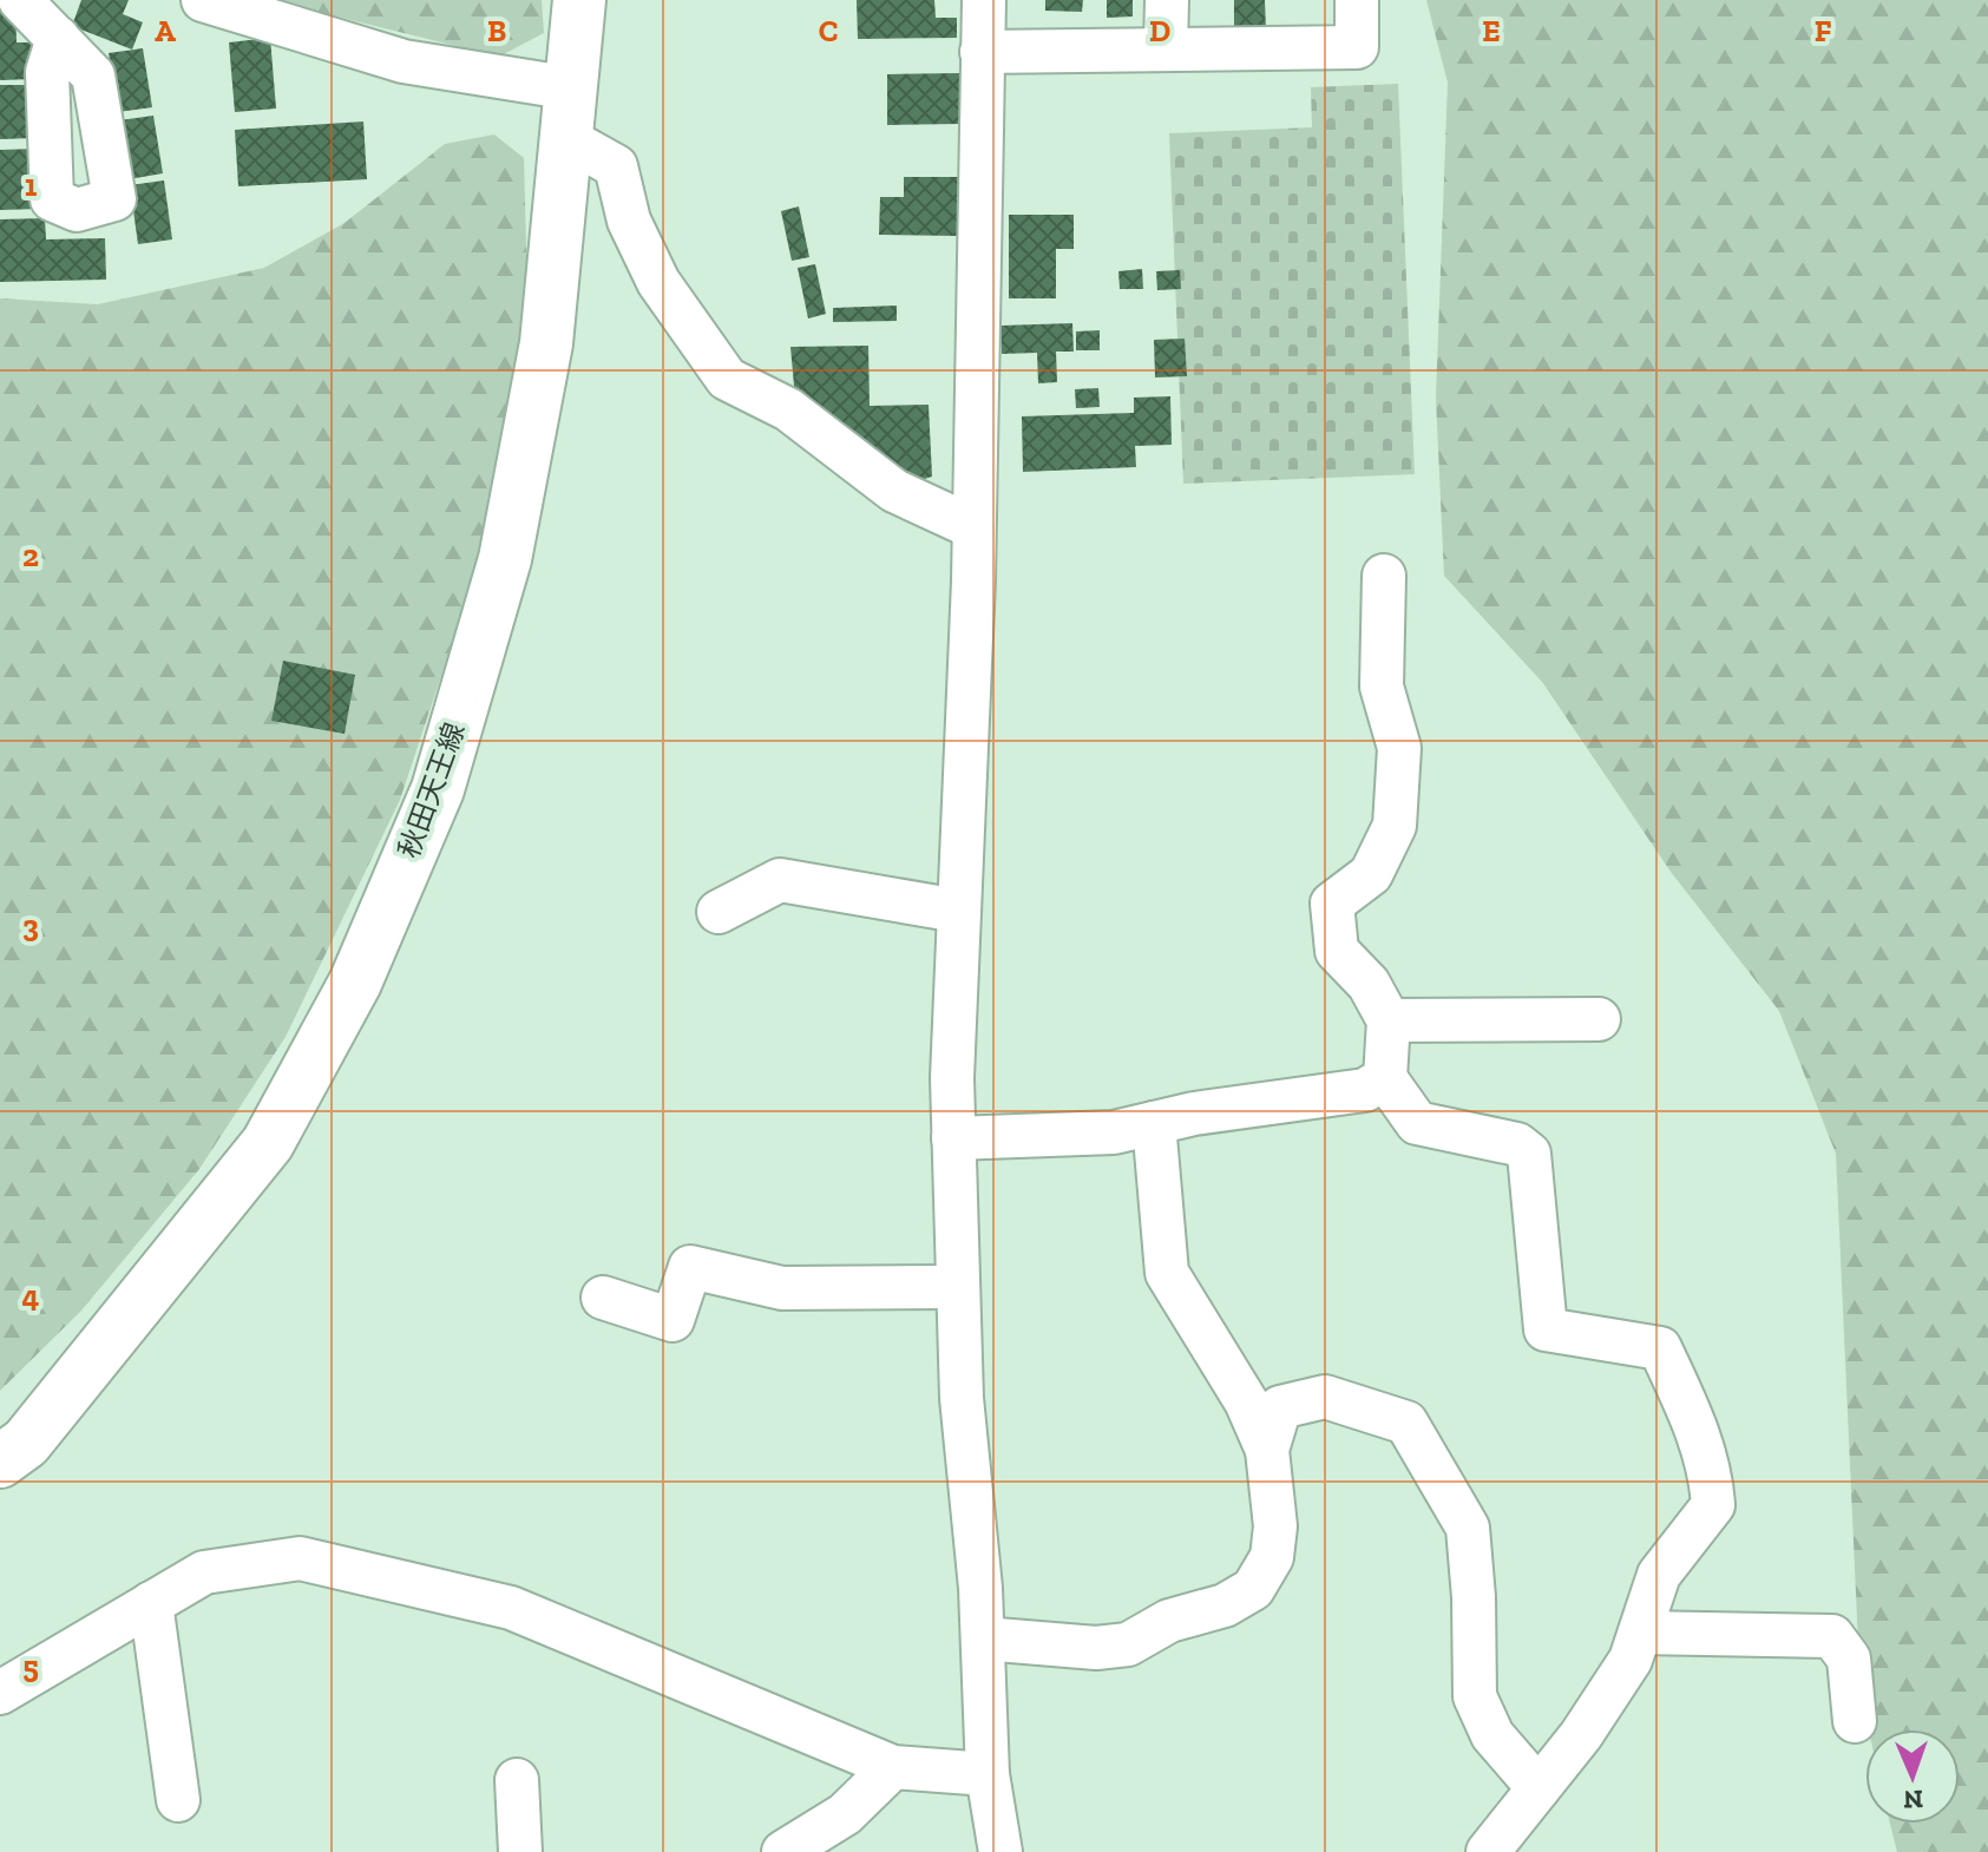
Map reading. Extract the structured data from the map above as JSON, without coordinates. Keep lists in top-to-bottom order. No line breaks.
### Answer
{"streets":{"main road":["秋田天王線"]},"north":"bottom","grid":{"columns":["A","B","C","D","E","F"],"rows":["1","2","3","4","5"]}}
